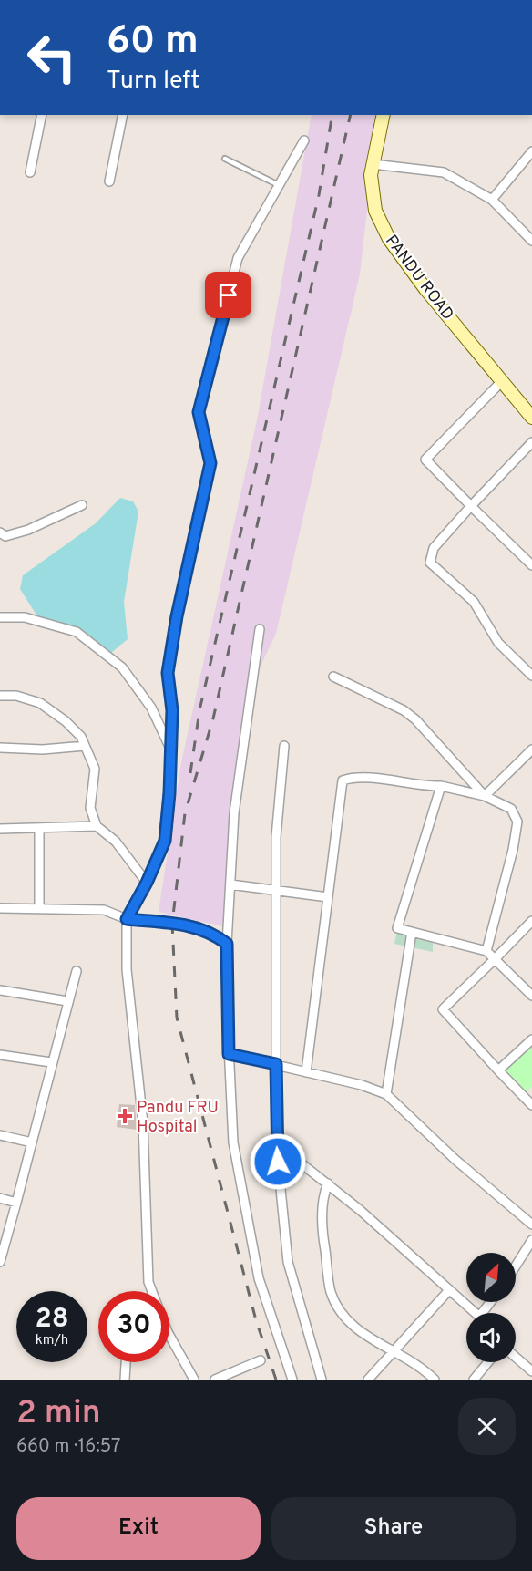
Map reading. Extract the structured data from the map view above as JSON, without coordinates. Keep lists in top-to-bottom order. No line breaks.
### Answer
{"streets":{"street":["PANDU ROAD"]},"places":{"health":["Pandu FRU Hospital"]},"north":"top right","page":{"turn":["60 m","Turn left"],"speed":"28 km/h","limit":"30","heading":["2 min","660 m · 16:57"],"buttons":["Exit","Share"]}}
